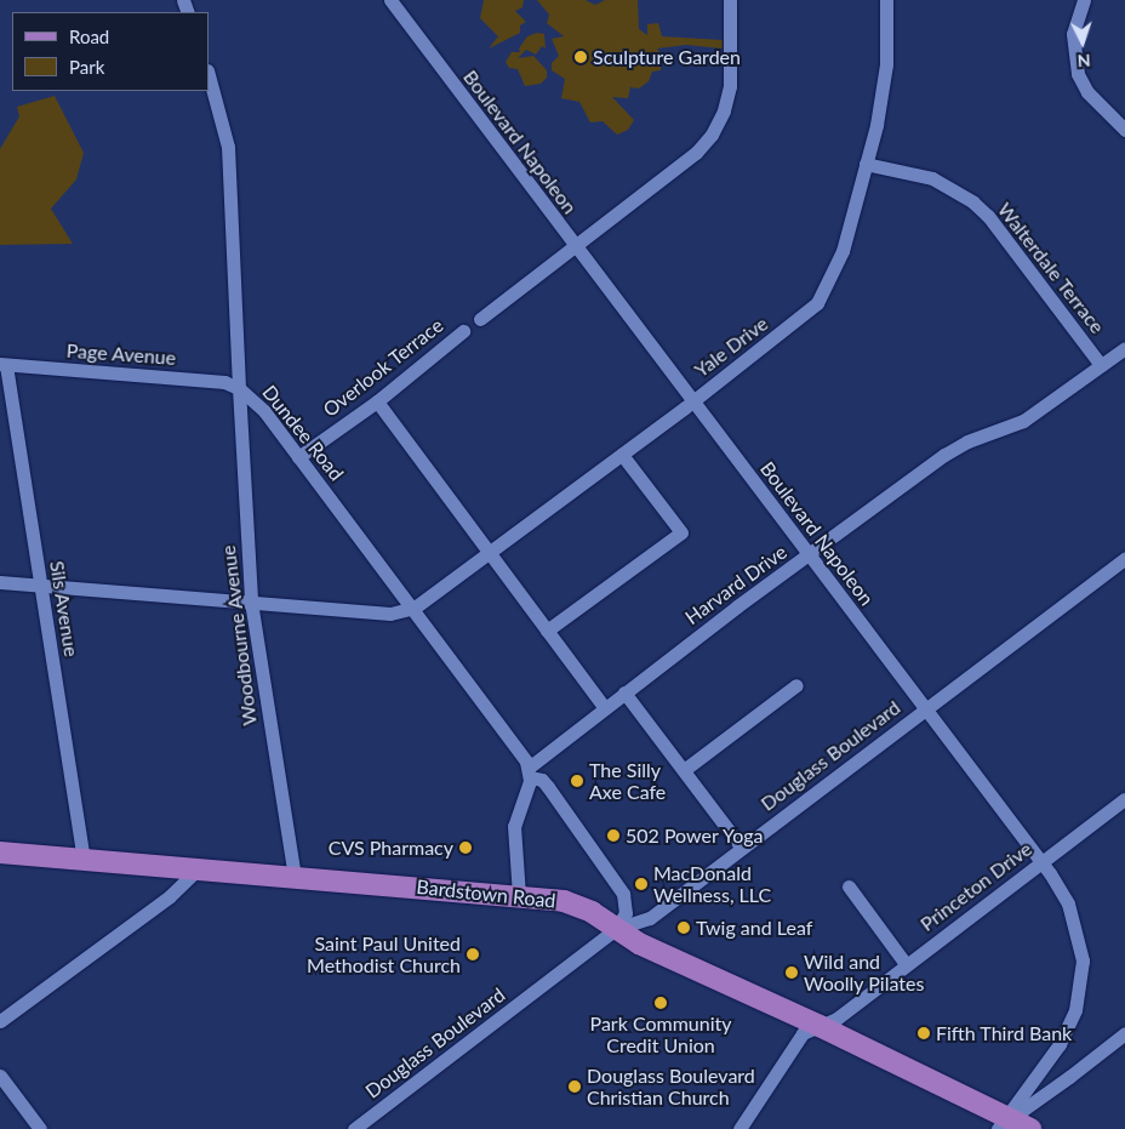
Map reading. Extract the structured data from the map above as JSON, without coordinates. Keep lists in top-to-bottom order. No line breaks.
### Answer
{"streets":{"main road":["Bardstown Road"],"street":["Boulevard Napoleon","Walterdale Terrace","Yale Drive","Page Avenue","Overlook Terrace","Dundee Road","Harvard Drive","Sils Avenue","Woodbourne Avenue","Douglass Boulevard","Princeton Drive"]},"crossings":[["Boulevard Napoleon","Yale Drive"],["Boulevard Napoleon","Harvard Drive"],["Boulevard Napoleon","Douglass Boulevard"],["Boulevard Napoleon","Princeton Drive"],["Boulevard Napoleon","Bardstown Road"],["Walterdale Terrace","Yale Drive"],["Walterdale Terrace","Harvard Drive"],["Yale Drive","Dundee Road"],["Page Avenue","Dundee Road"],["Page Avenue","Sils Avenue"],["Page Avenue","Woodbourne Avenue"],["Overlook Terrace","Dundee Road"],["Dundee Road","Harvard Drive"],["Dundee Road","Woodbourne Avenue"],["Dundee Road","Douglass Boulevard"],["Dundee Road","Bardstown Road"],["Sils Avenue","Bardstown Road"],["Woodbourne Avenue","Bardstown Road"],["Douglass Boulevard","Bardstown Road"],["Princeton Drive","Bardstown Road"]],"places":["Sculpture Garden","The Silly Axe Cafe","502 Power Yoga","CVS Pharmacy","MacDonald Wellness, LLC","Twig and Leaf","Saint Paul United Methodist Church","Wild and Woolly Pilates","Park Community Credit Union","Fifth Third Bank","Douglass Boulevard Christian Church"],"legend":["Road","Park"],"north":"bottom"}
